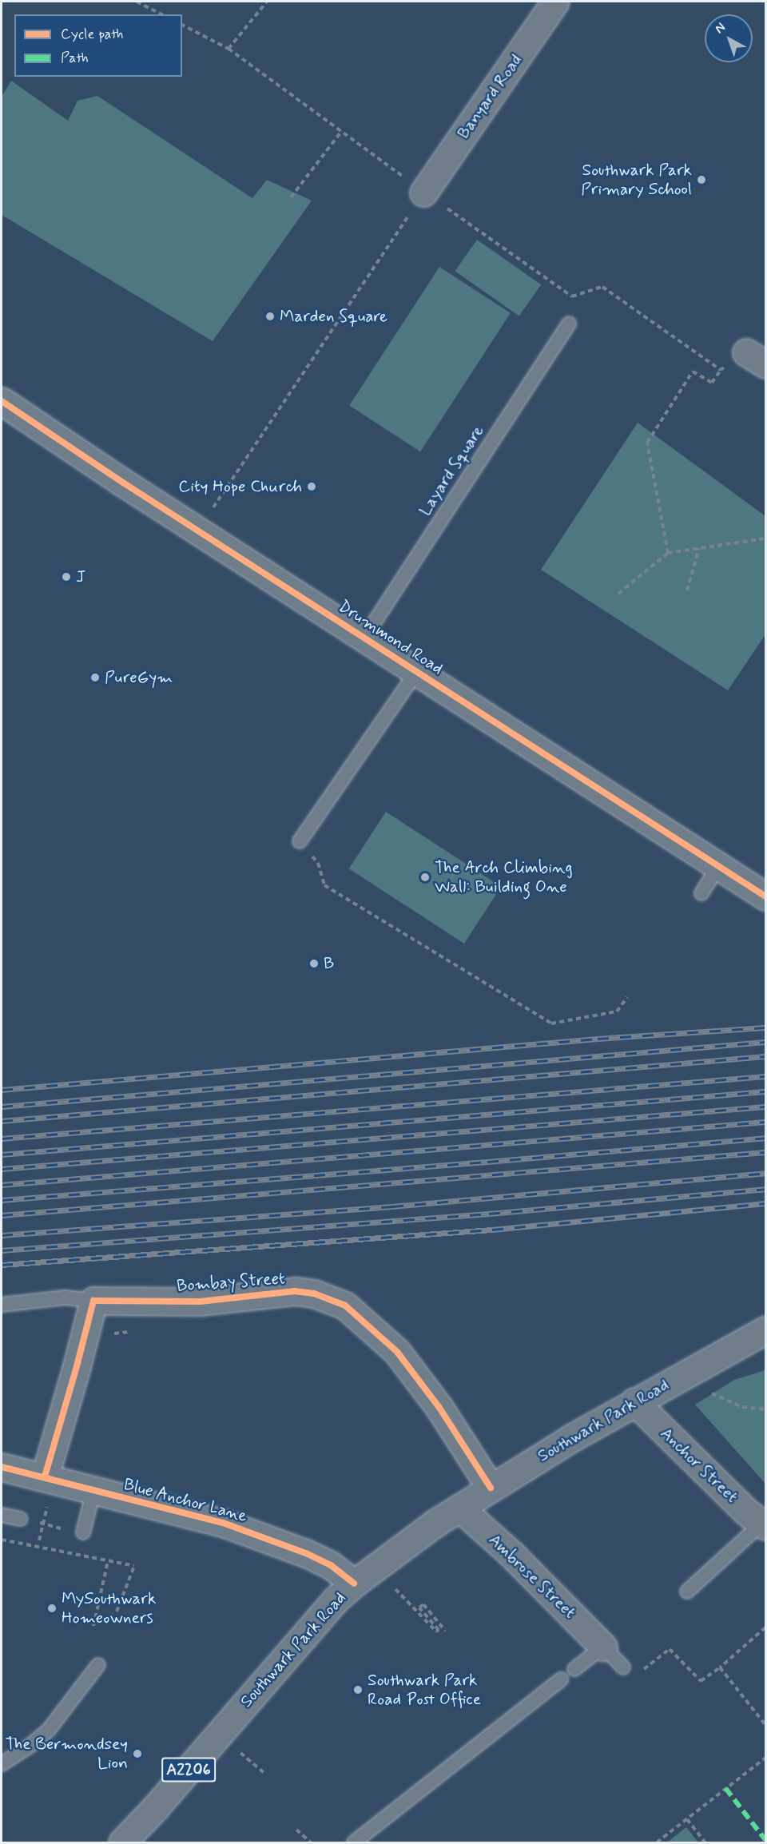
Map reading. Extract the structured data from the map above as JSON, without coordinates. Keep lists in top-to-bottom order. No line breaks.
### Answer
{"streets":{"street":["Banyard Road","Drummond Road","Bombay Street","Southwark Park Road","Anchor Street","Blue Anchor Lane","Ambrose Street","A2206"],"lane":["Layard Square"]},"crossings":[["Layard Square","Drummond Road"],["Bombay Street","Southwark Park Road"],["Southwark Park Road","Anchor Street"],["Southwark Park Road","Blue Anchor Lane"],["Southwark Park Road","Ambrose Street"]],"places":["Southwark Park Primary School","Marden Square","City Hope Church","J","PureGym","The Arch Climbing Wall: Building One","B","MySouthwark Homeowners","Southwark Park Road Post Office","The Bermondsey Lion"],"legend":["Cycle path","Path"],"north":"top left"}
